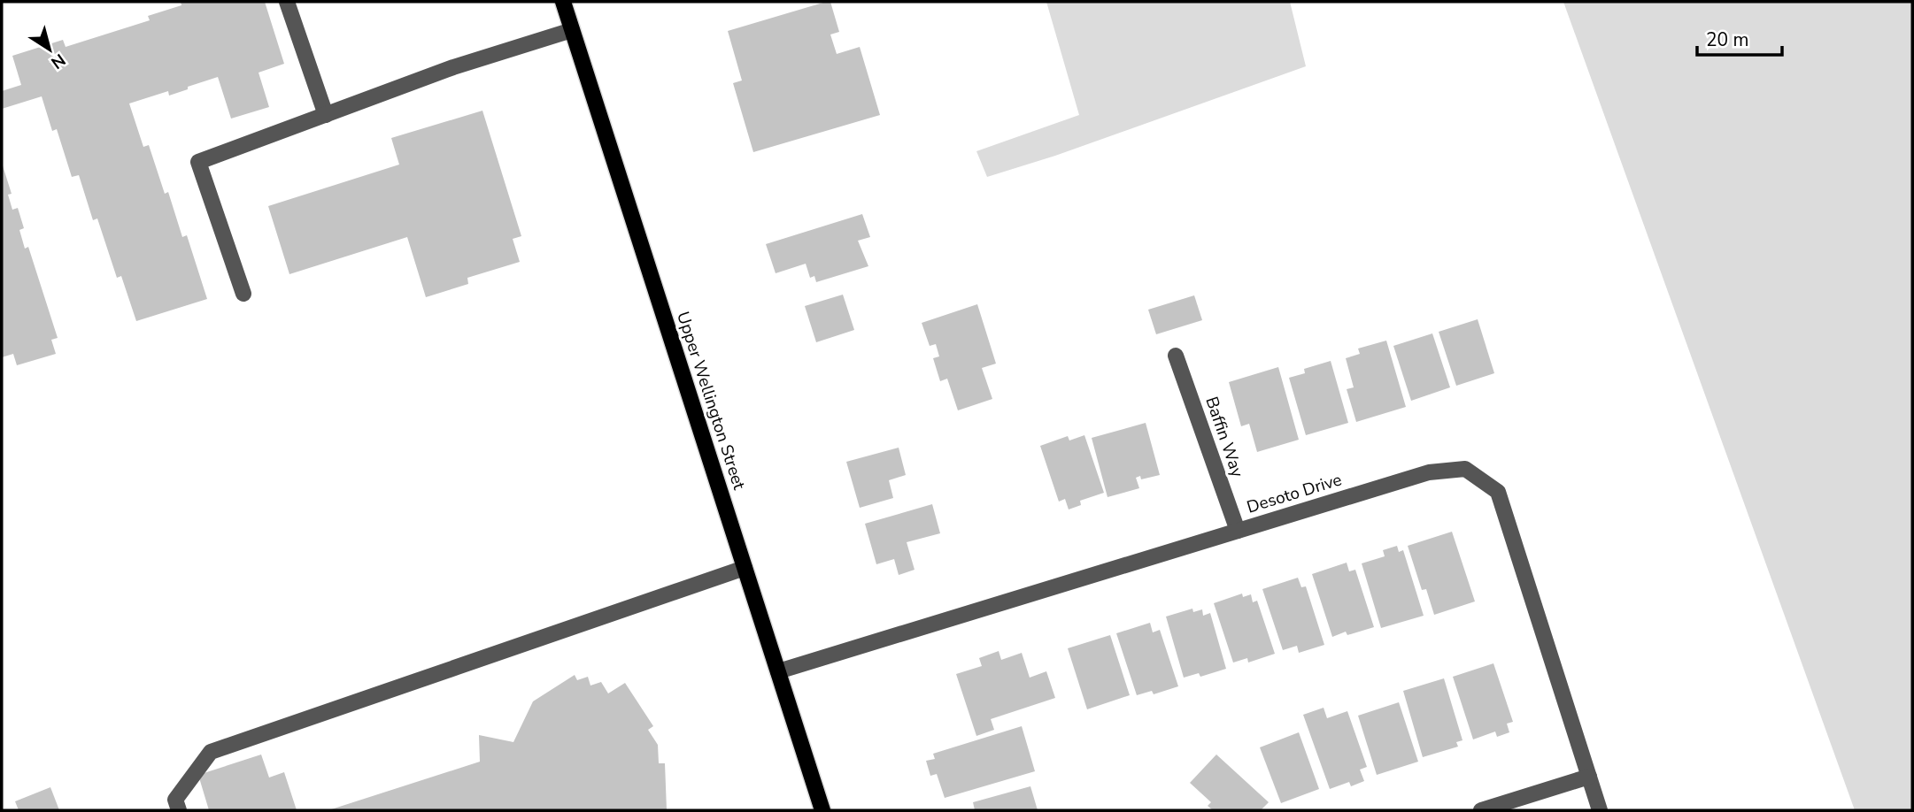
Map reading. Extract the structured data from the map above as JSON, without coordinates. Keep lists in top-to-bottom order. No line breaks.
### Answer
{"streets":{"main road":["Upper Wellington Street"],"street":["Baffin Way","Desoto Drive"]},"crossings":[["Upper Wellington Street","Desoto Drive"],["Baffin Way","Desoto Drive"]],"scale_bar":"20 m","north":"bottom right"}
